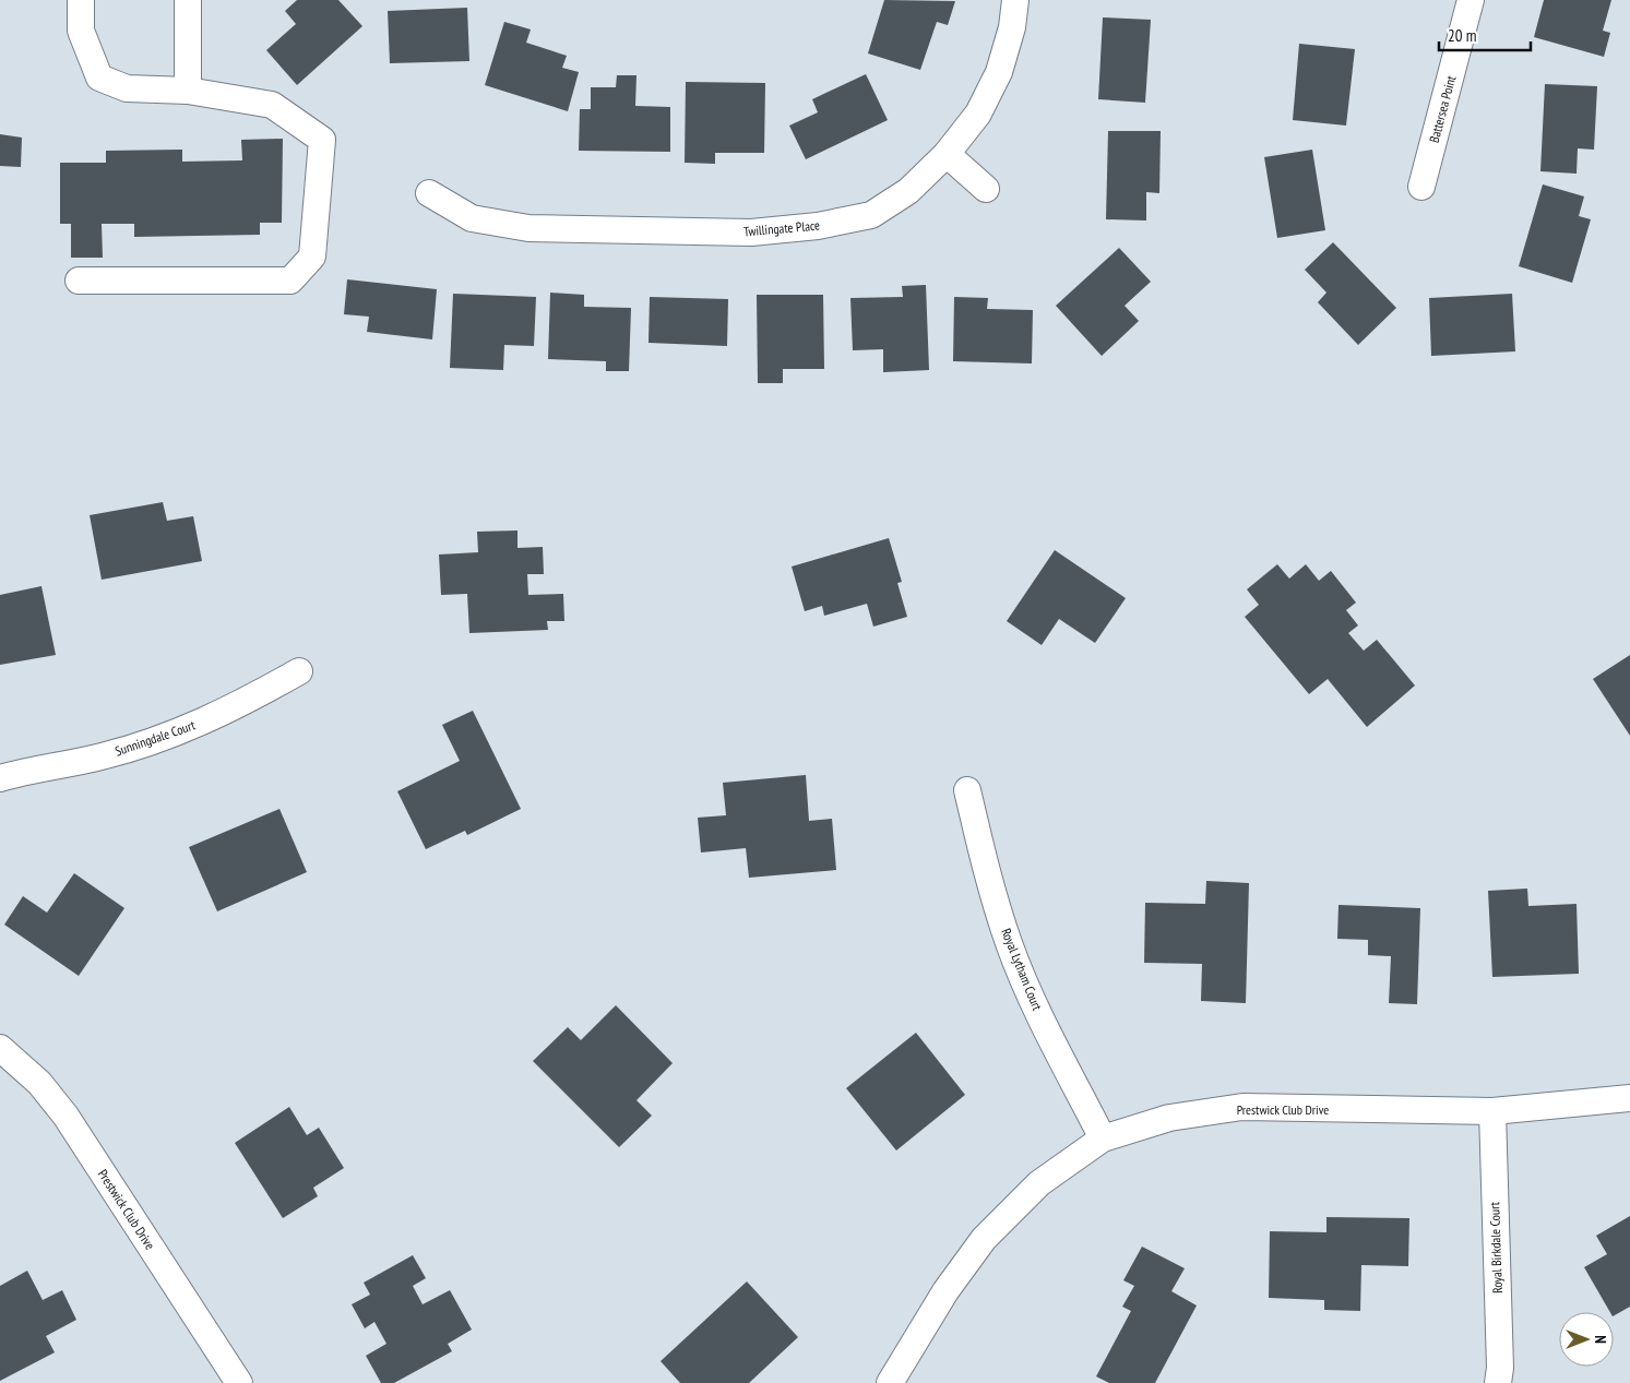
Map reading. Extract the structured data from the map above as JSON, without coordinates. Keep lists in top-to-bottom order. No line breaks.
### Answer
{"streets":{"street":["Battersea Point","Twillingate Place","Sunningdale Court","Royal Lytham Court","Prestwick Club Drive","Royal Birkdale Court"]},"crossings":[["Royal Lytham Court","Prestwick Club Drive"],["Prestwick Club Drive","Royal Birkdale Court"]],"scale_bar":"20 m","north":"right"}
